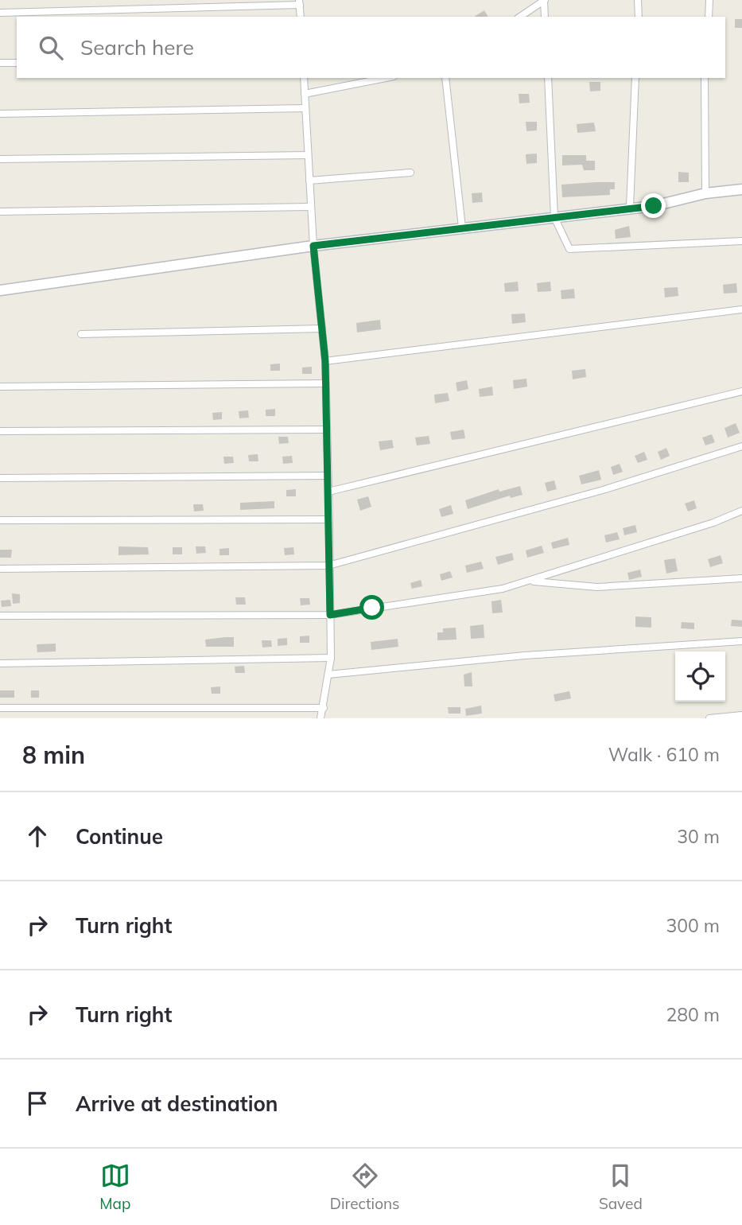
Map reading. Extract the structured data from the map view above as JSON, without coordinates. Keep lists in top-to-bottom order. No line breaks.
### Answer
{"page":{"search":"Search here","heading":["8 min","Walk · 610 m"],"list":[["Continue","30 m"],["Turn right","300 m"],["Turn right","280 m"],"Arrive at destination"],"nav":["Map","Directions","Saved"]}}
